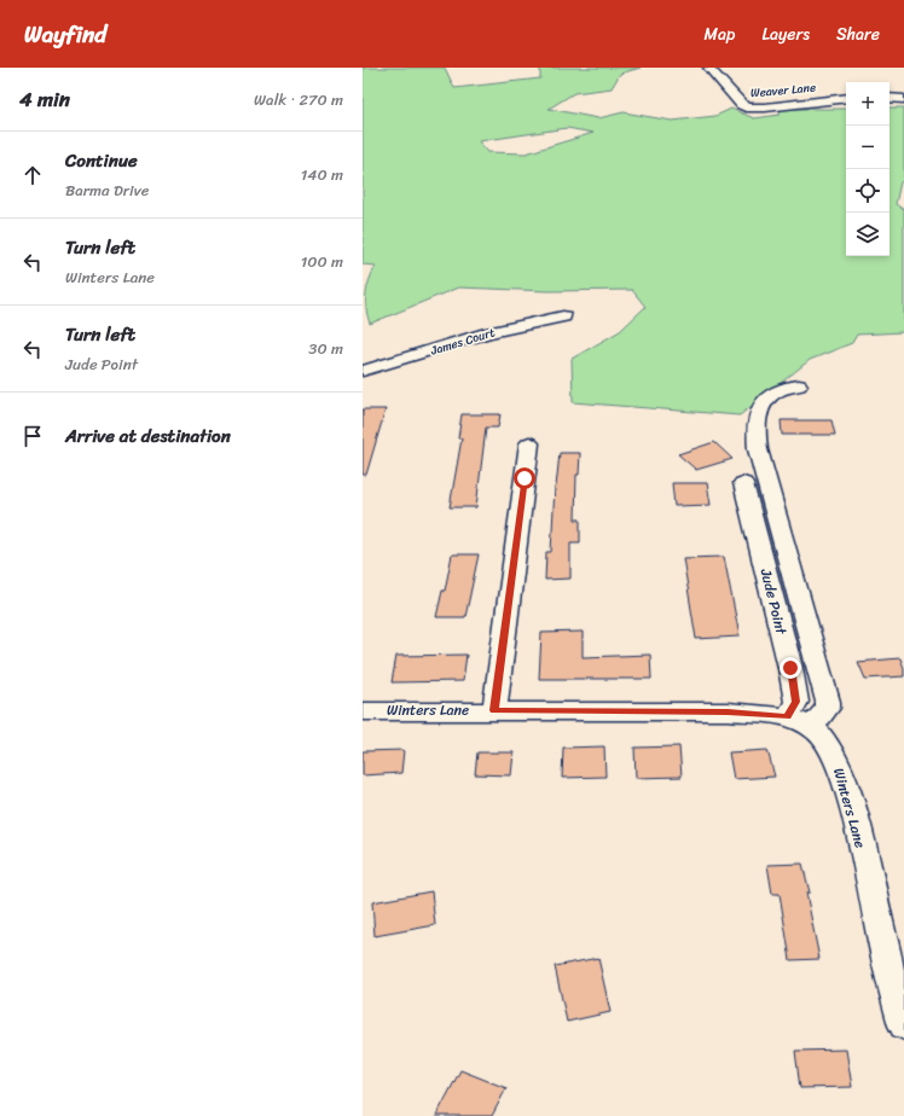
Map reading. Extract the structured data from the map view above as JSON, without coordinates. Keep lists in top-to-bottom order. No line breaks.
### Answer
{"streets":{"street":["Weaver Lane","James Court","Jude Point","Winters Lane"]},"crossings":[["Jude Point","Winters Lane"]],"page":{"header":"Wayfind","nav":["Map","Layers","Share"],"heading":["4 min","Walk · 270 m"],"map_buttons":["+","−"],"list":[["Continue","Barma Drive","140 m"],["Turn left","Winters Lane","100 m"],["Turn left","Jude Point","30 m"],"Arrive at destination"]}}
